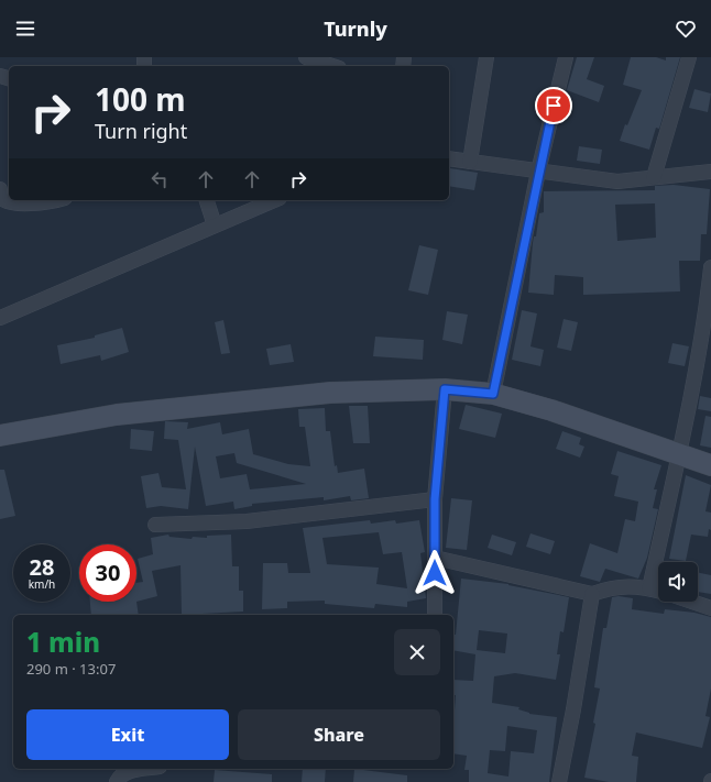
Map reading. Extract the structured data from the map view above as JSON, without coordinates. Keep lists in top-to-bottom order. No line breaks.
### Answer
{"page":{"header":"Turnly","turn":["100 m","Turn right"],"speed":"28 km/h","limit":"30","heading":["1 min","290 m · 13:07"],"buttons":["Exit","Share"]}}
